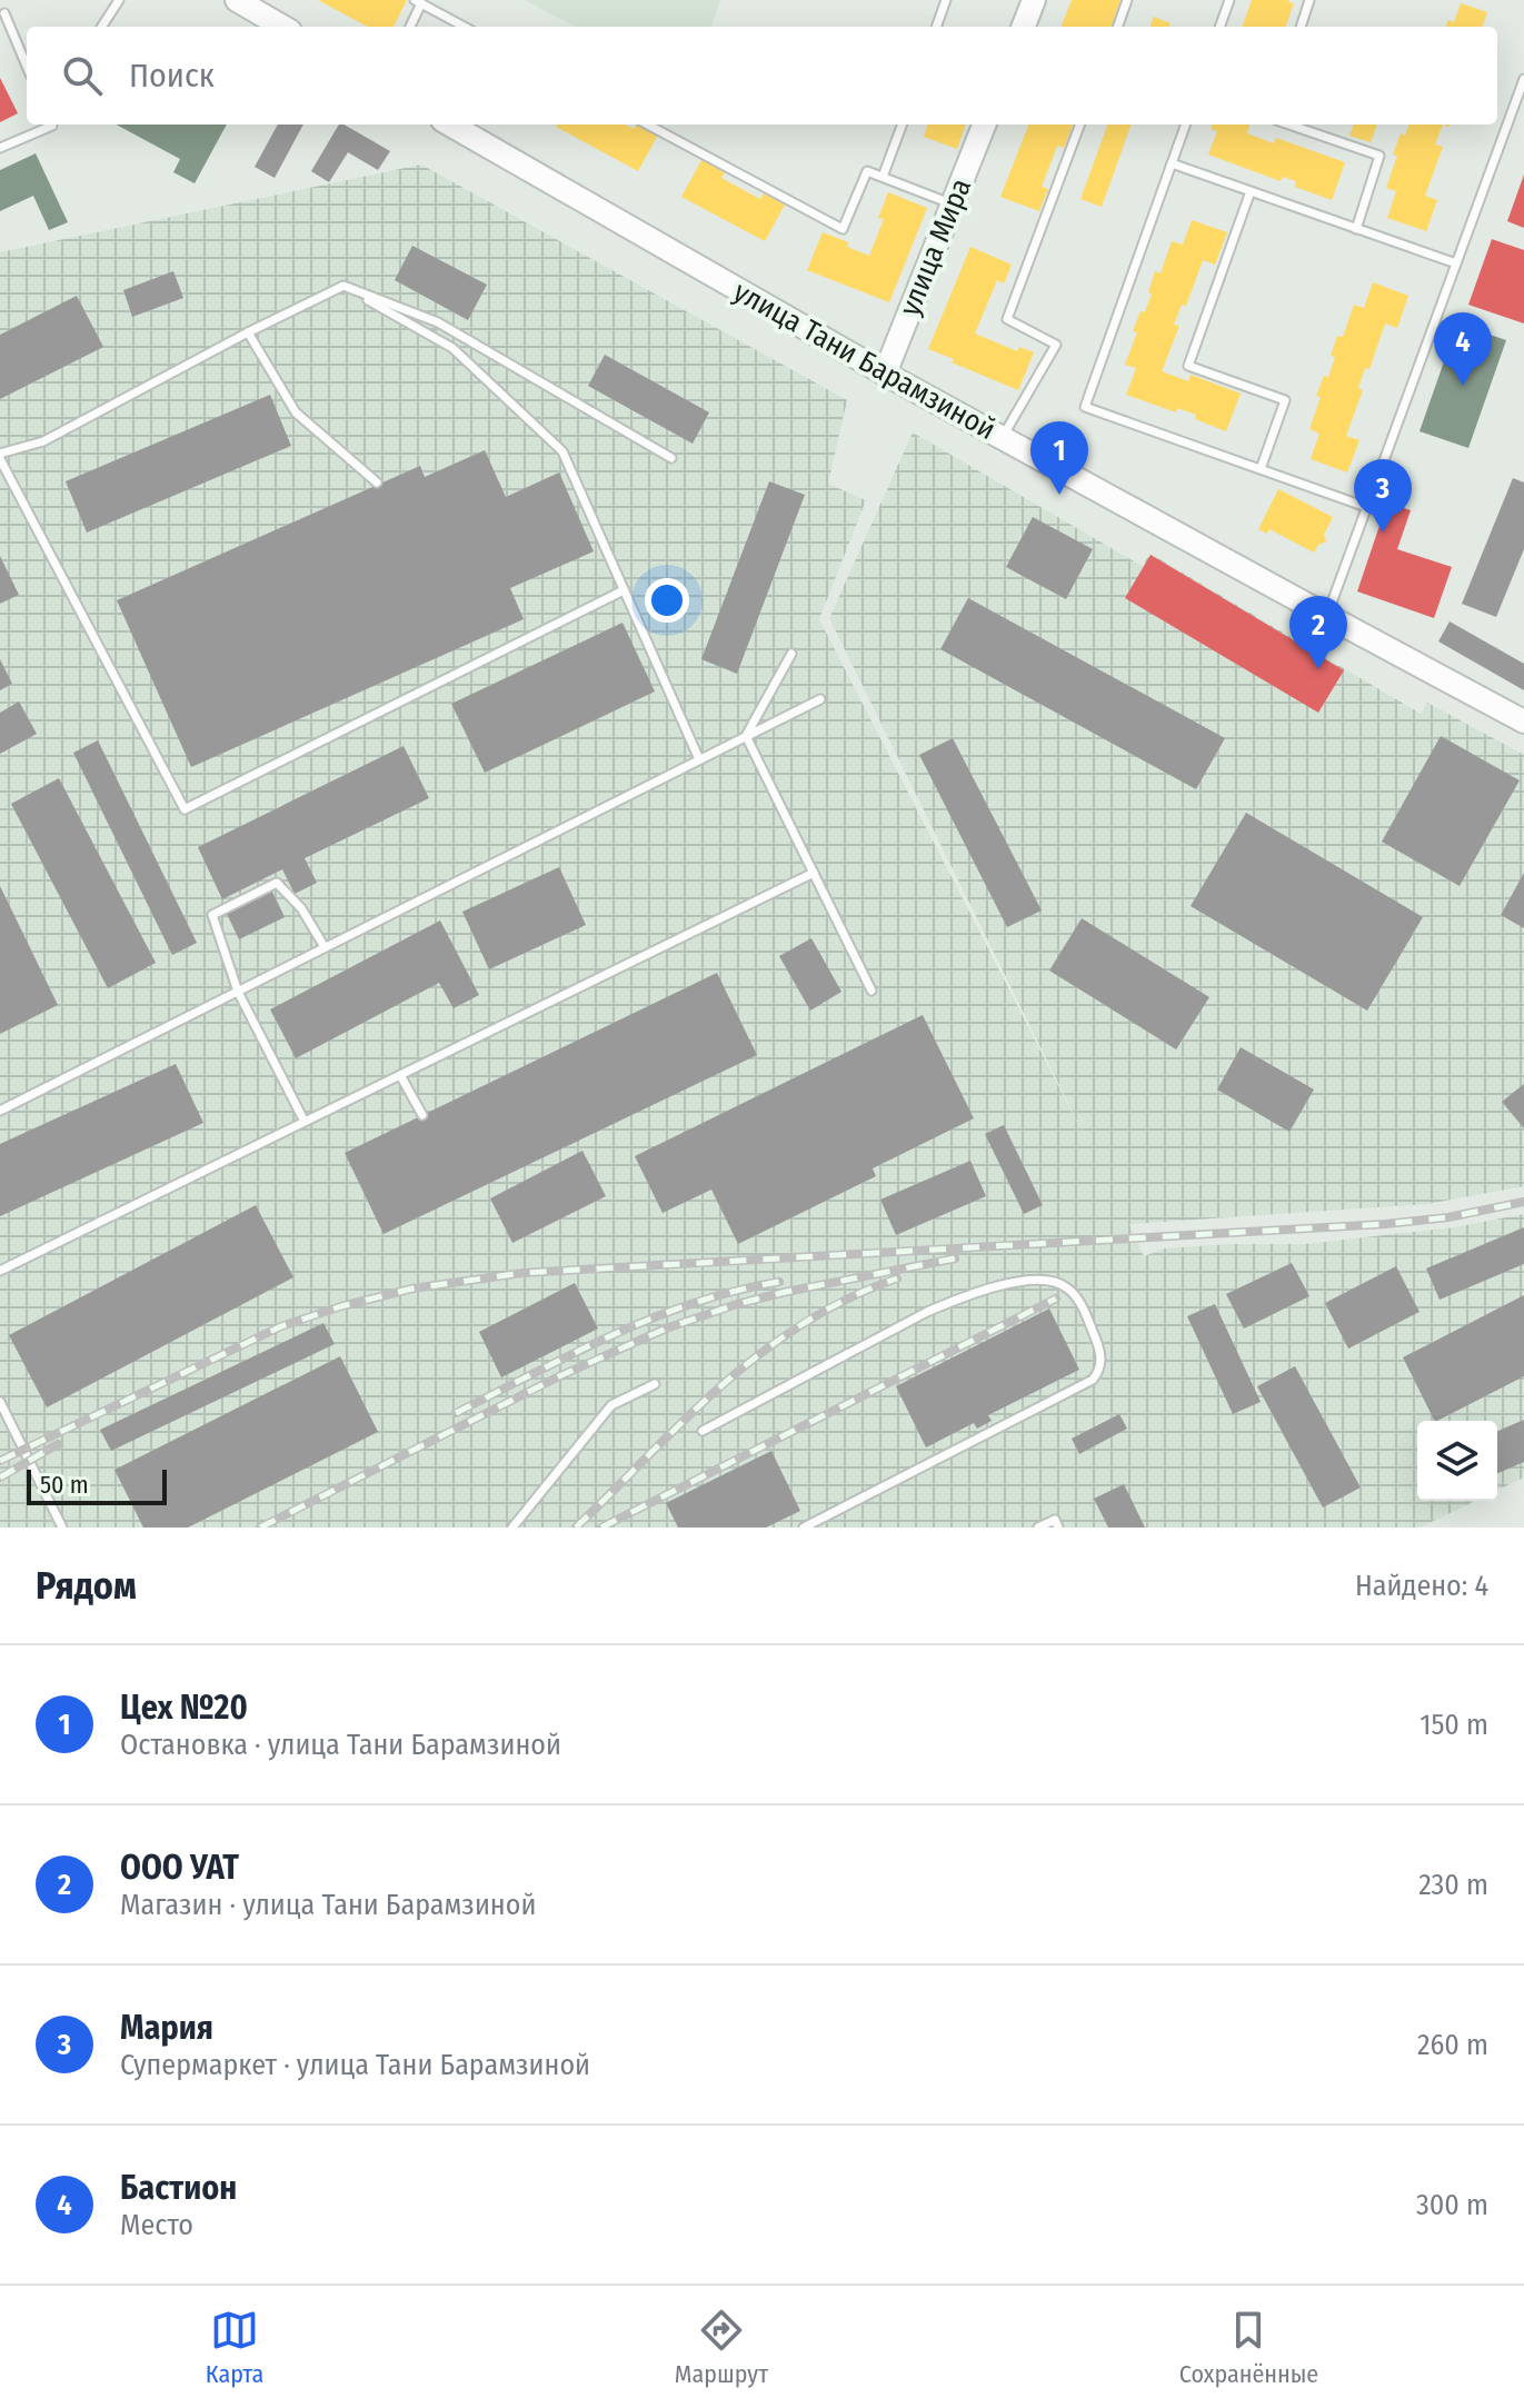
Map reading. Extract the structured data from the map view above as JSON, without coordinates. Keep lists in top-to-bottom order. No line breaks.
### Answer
{"streets":{"street":["улица Мира","улица Тани Барамзиной"]},"crossings":[["улица Мира","улица Тани Барамзиной"]],"scale_bar":"50 m","page":{"search":"Поиск","pins":["4","1","3","2"],"scale":"50 m","heading":["Рядом","Найдено: 4"],"list":[{"mark":"1","name":"Цех №20","note":"Остановка · улица Тани Барамзиной","value":"150 m"},{"mark":"2","name":"ООО УАТ","note":"Магазин · улица Тани Барамзиной","value":"230 m"},{"mark":"3","name":"Мария","note":"Супермаркет · улица Тани Барамзиной","value":"260 m"},{"mark":"4","name":"Бастион","note":"Место","value":"300 m"}],"nav":["Карта","Маршрут","Сохранённые"]}}
